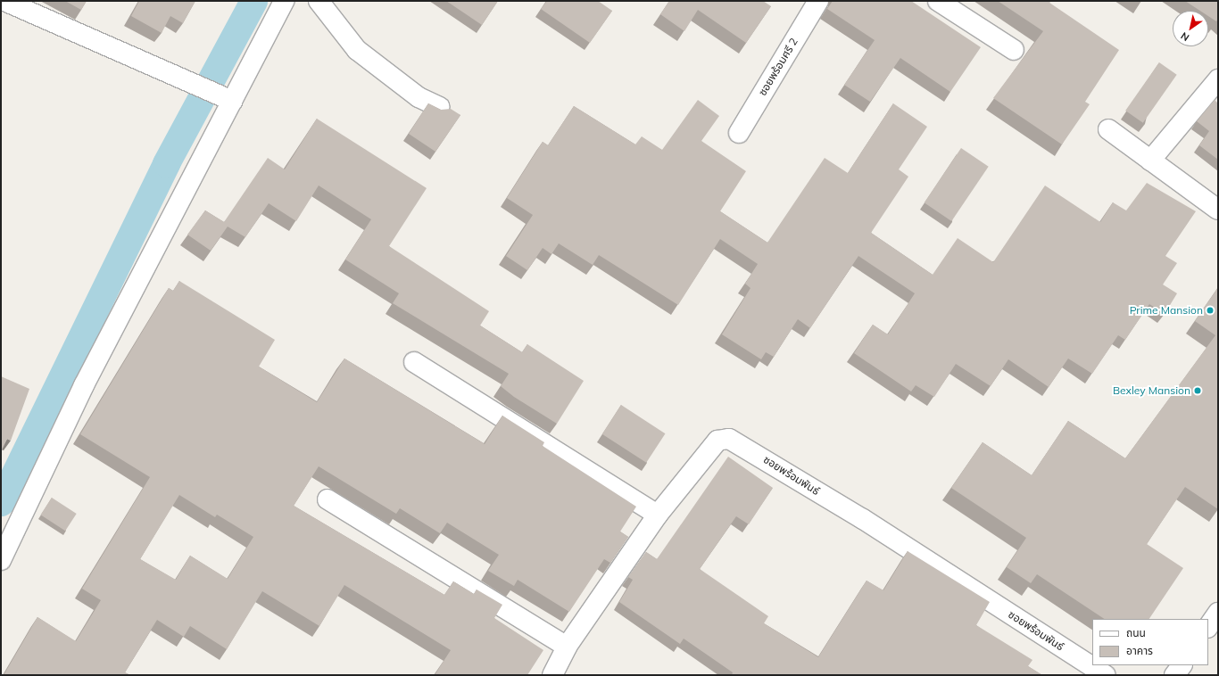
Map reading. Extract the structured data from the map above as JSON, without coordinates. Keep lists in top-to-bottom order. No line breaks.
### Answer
{"streets":{"street":["ซอยพร้อมศรี 2","ซอยพร้อมพันธ์"]},"places":["Prime Mansion","Bexley Mansion"],"legend":["ถนน","อาคาร"],"north":"bottom left"}
